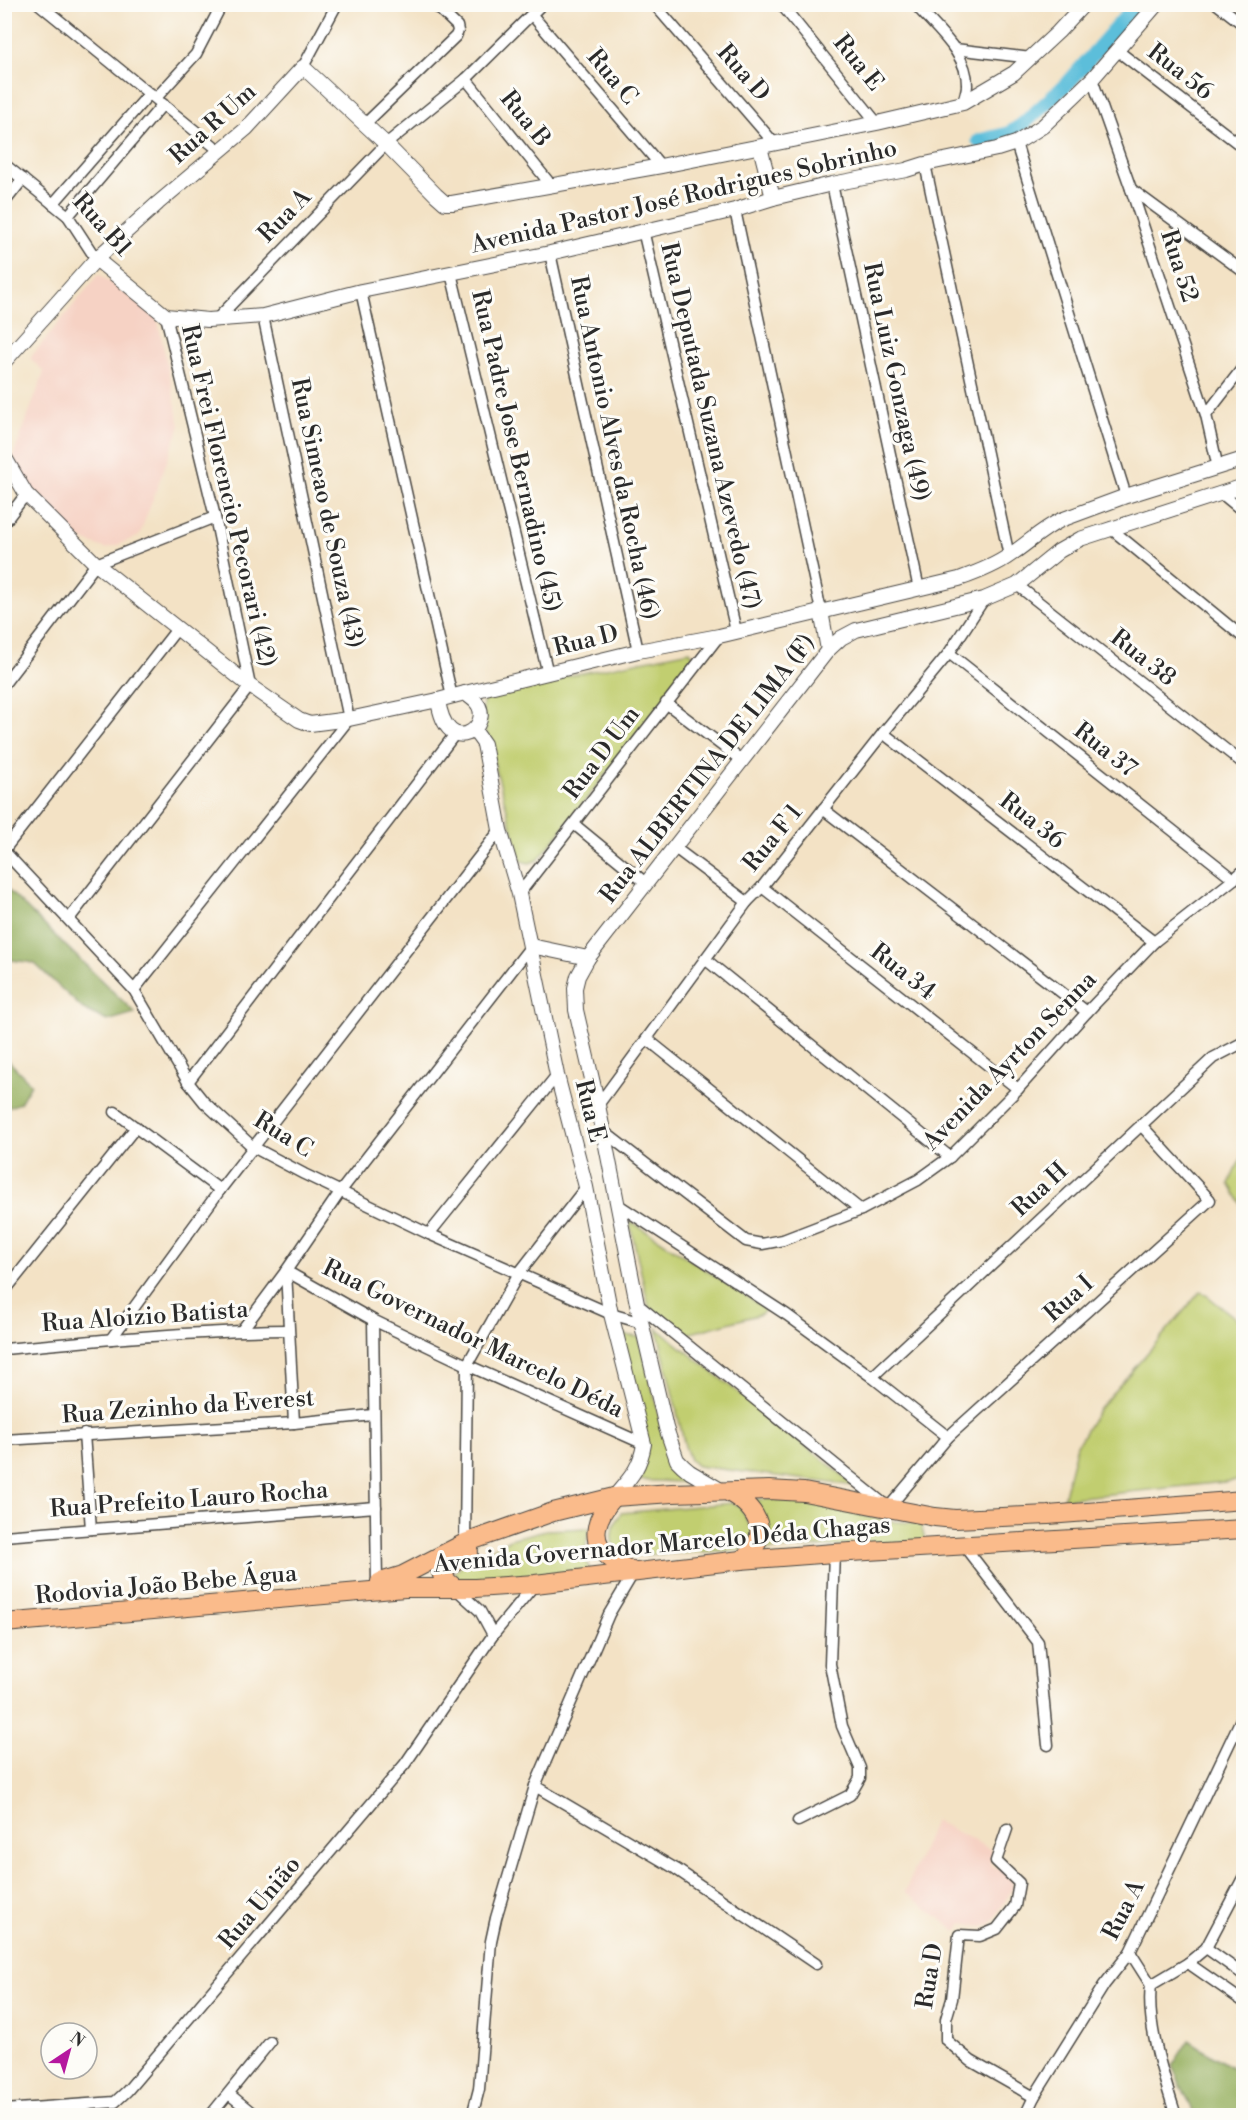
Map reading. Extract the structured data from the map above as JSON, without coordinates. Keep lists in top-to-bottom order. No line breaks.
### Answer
{"streets":{"main road":["Avenida Governador Marcelo Déda Chagas","Rodovia João Bebe Água"],"street":["Rua E","Rua 56","Rua D","Rua C","Rua B","Rua R Um","Avenida Pastor José Rodrigues Sobrinho","Rua A","Rua B1","Rua 52","Rua Luiz Gonzaga (49)","Rua Deputada Suzana Azevedo (47)","Rua Antonio Alves da Rocha (46)","Rua Padre Jose Bernadino (45)","Rua Frei Florencio Pecorari (42)","Rua Simeao de Souza (43)","Rua 38","Rua 37","Rua D Um","Rua ALBERTINA DE LIMA (F)","Rua 36","Rua F 1","Rua 34","Avenida Ayrton Senna","Rua H","Rua I","Rua Aloizio Batista","Rua Governador Marcelo Déda","Rua Zezinho da Everest","Rua Prefeito Lauro Rocha","Rua União"]},"crossings":[["Rua E","Rua D"],["Rua E","Rua C"],["Rua E","Avenida Pastor José Rodrigues Sobrinho"],["Rua E","Rua D Um"],["Rua E","Rua ALBERTINA DE LIMA (F)"],["Rua E","Rua F 1"],["Rua E","Avenida Ayrton Senna"],["Rua E","Rua Governador Marcelo Déda"],["Rua E","Avenida Governador Marcelo Déda Chagas"],["Rua 56","Avenida Pastor José Rodrigues Sobrinho"],["Rua D","Avenida Pastor José Rodrigues Sobrinho"],["Rua D","Rua A"],["Rua D","Rua 52"],["Rua D","Rua Luiz Gonzaga (49)"],["Rua D","Rua Deputada Suzana Azevedo (47)"],["Rua D","Rua Antonio Alves da Rocha (46)"],["Rua D","Rua Padre Jose Bernadino (45)"],["Rua D","Rua Frei Florencio Pecorari (42)"],["Rua D","Rua Simeao de Souza (43)"],["Rua D","Rua D Um"],["Rua C","Avenida Pastor José Rodrigues Sobrinho"],["Rua C","Rua A"],["Rua B","Avenida Pastor José Rodrigues Sobrinho"],["Rua B","Rua A"],["Rua R Um","Rua B1"],["Avenida Pastor José Rodrigues Sobrinho","Rua A"],["Avenida Pastor José Rodrigues Sobrinho","Rua B1"],["Avenida Pastor José Rodrigues Sobrinho","Rua 52"],["Avenida Pastor José Rodrigues Sobrinho","Rua Luiz Gonzaga (49)"],["Avenida Pastor José Rodrigues Sobrinho","Rua Deputada Suzana Azevedo (47)"],["Avenida Pastor José Rodrigues Sobrinho","Rua Antonio Alves da Rocha (46)"],["Avenida Pastor José Rodrigues Sobrinho","Rua Padre Jose Bernadino (45)"],["Avenida Pastor José Rodrigues Sobrinho","Rua Frei Florencio Pecorari (42)"],["Avenida Pastor José Rodrigues Sobrinho","Rua Simeao de Souza (43)"],["Rua B1","Rua Frei Florencio Pecorari (42)"],["Rua 38","Rua ALBERTINA DE LIMA (F)"],["Rua 37","Rua F 1"],["Rua 37","Avenida Ayrton Senna"],["Rua ALBERTINA DE LIMA (F)","Rua F 1"],["Rua 36","Rua F 1"],["Rua 36","Avenida Ayrton Senna"],["Rua F 1","Rua 34"],["Rua 34","Avenida Ayrton Senna"],["Rua H","Rua I"],["Rua I","Avenida Governador Marcelo Déda Chagas"],["Avenida Governador Marcelo Déda Chagas","Rodovia João Bebe Água"],["Avenida Governador Marcelo Déda Chagas","Rua União"]],"north":"top right"}
